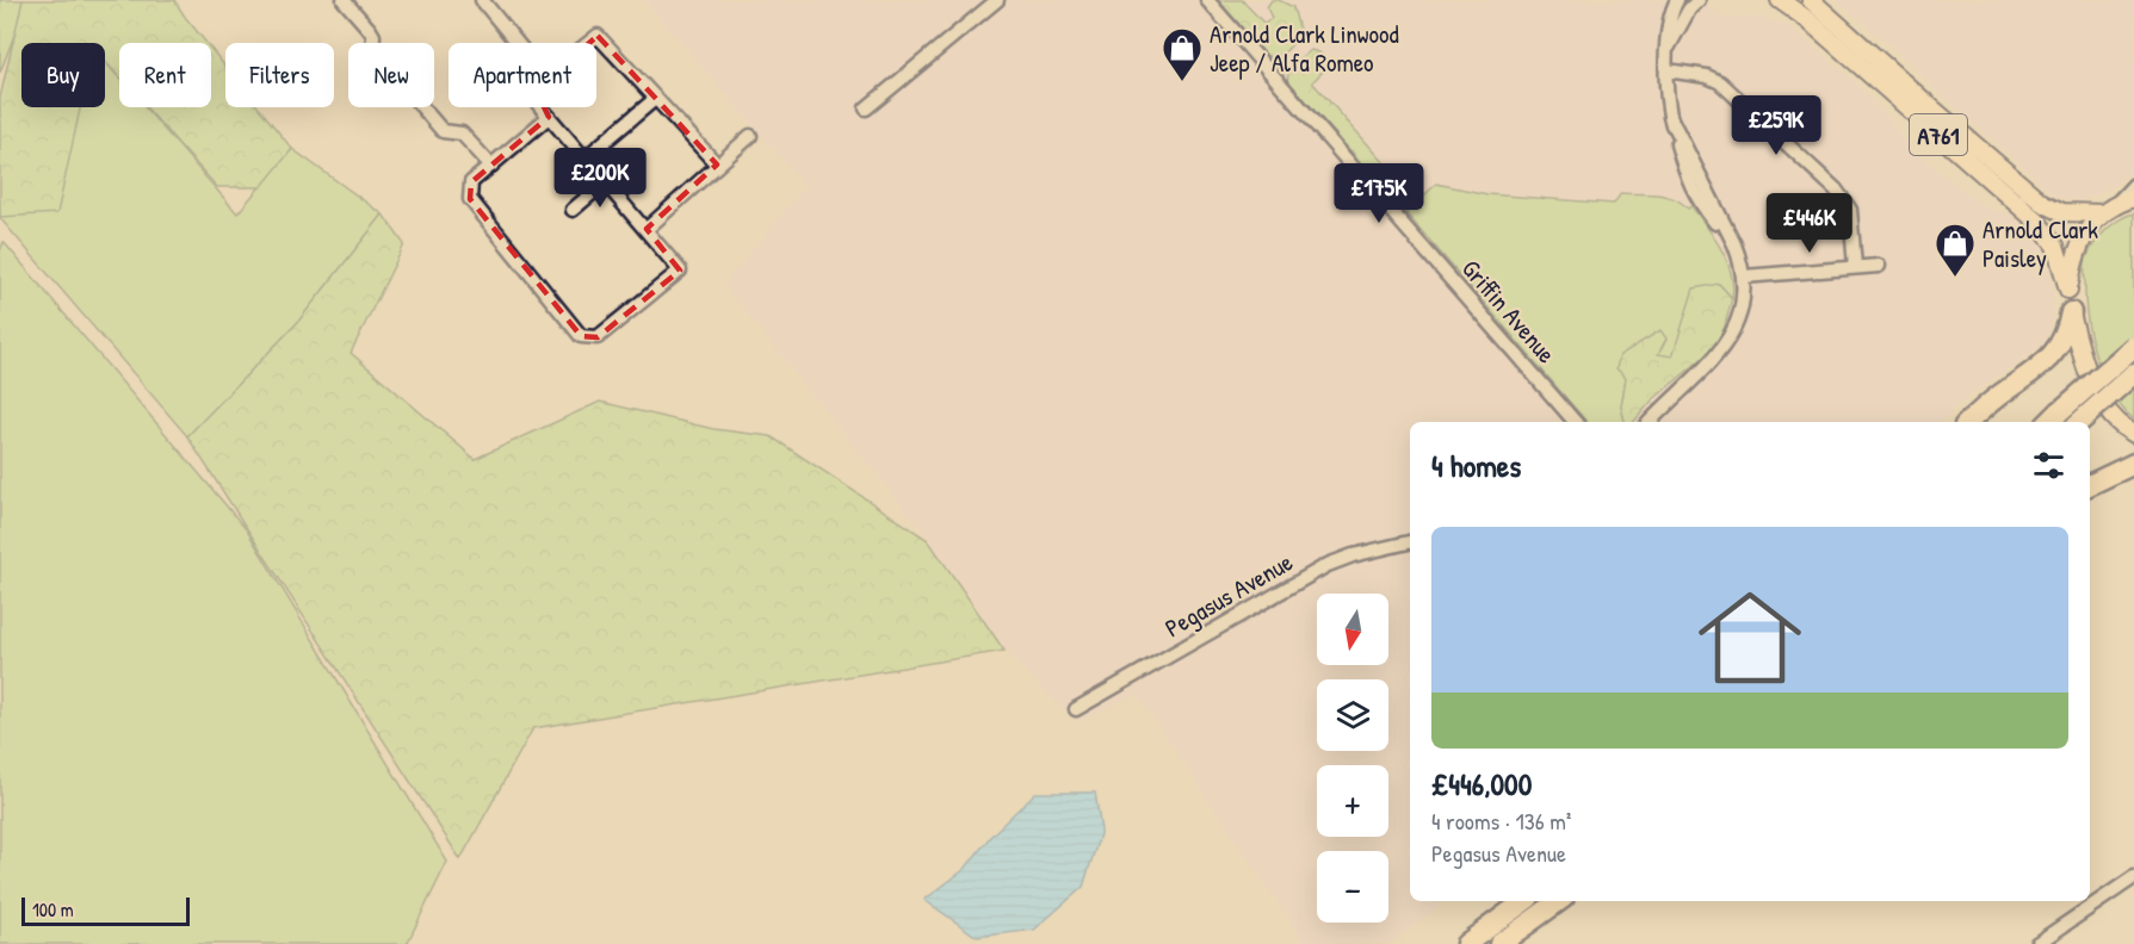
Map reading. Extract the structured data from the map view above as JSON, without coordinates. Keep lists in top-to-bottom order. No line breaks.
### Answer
{"streets":{"main road":["A761"],"street":["Griffin Avenue","Pegasus Avenue"]},"places":{"shop":["Arnold Clark Linwood Jeep / Alfa Romeo","Arnold Clark Paisley"]},"scale_bar":"100 m","north":"bottom","page":{"chip":["Buy","Rent","Filters","New","Apartment"],"price":["£259K","£200K","£175K","£446K"],"heading":"4 homes","list":[{"name":"£446,000","note":"4 rooms · 136 m² · Pegasus Avenue"}],"map_buttons":["+","−"],"scale":"100 m"}}
